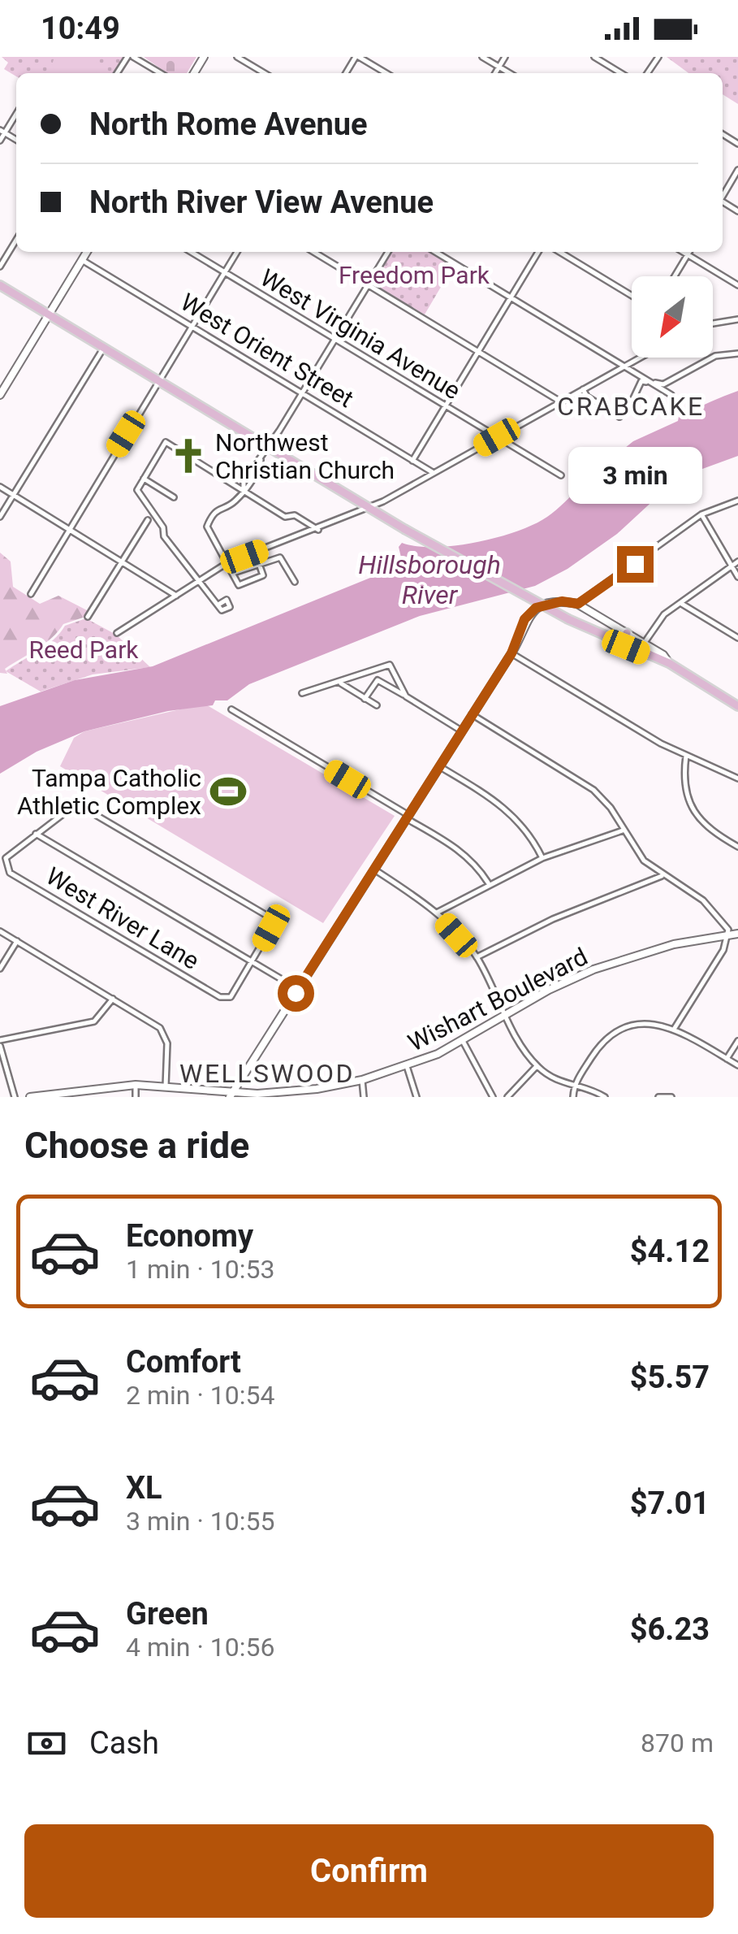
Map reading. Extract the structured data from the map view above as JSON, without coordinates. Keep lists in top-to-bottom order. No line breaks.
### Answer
{"streets":{"street":["West Virginia Avenue","West Orient Street","West River Lane","Wishart Boulevard"]},"districts":["CRABCAKE","WELLSWOOD"],"water":["Hillsborough River"],"parks":["Freedom Park","Reed Park"],"places":{"church":["Northwest Christian Church"],"sports":["Tampa Catholic Athletic Complex"]},"north":"bottom left","page":{"status":"10:49","banner":["North Rome Avenue","North River View Avenue"],"bubble":"3 min","heading":"Choose a ride","list":[{"name":"Economy","note":"1 min · 10:53","value":"$4.12"},{"name":"Comfort","note":"2 min · 10:54","value":"$5.57"},{"name":"XL","note":"3 min · 10:55","value":"$7.01"},{"name":"Green","note":"4 min · 10:56","value":"$6.23"}],"pay":["Cash","870 m"],"buttons":"Confirm"}}
